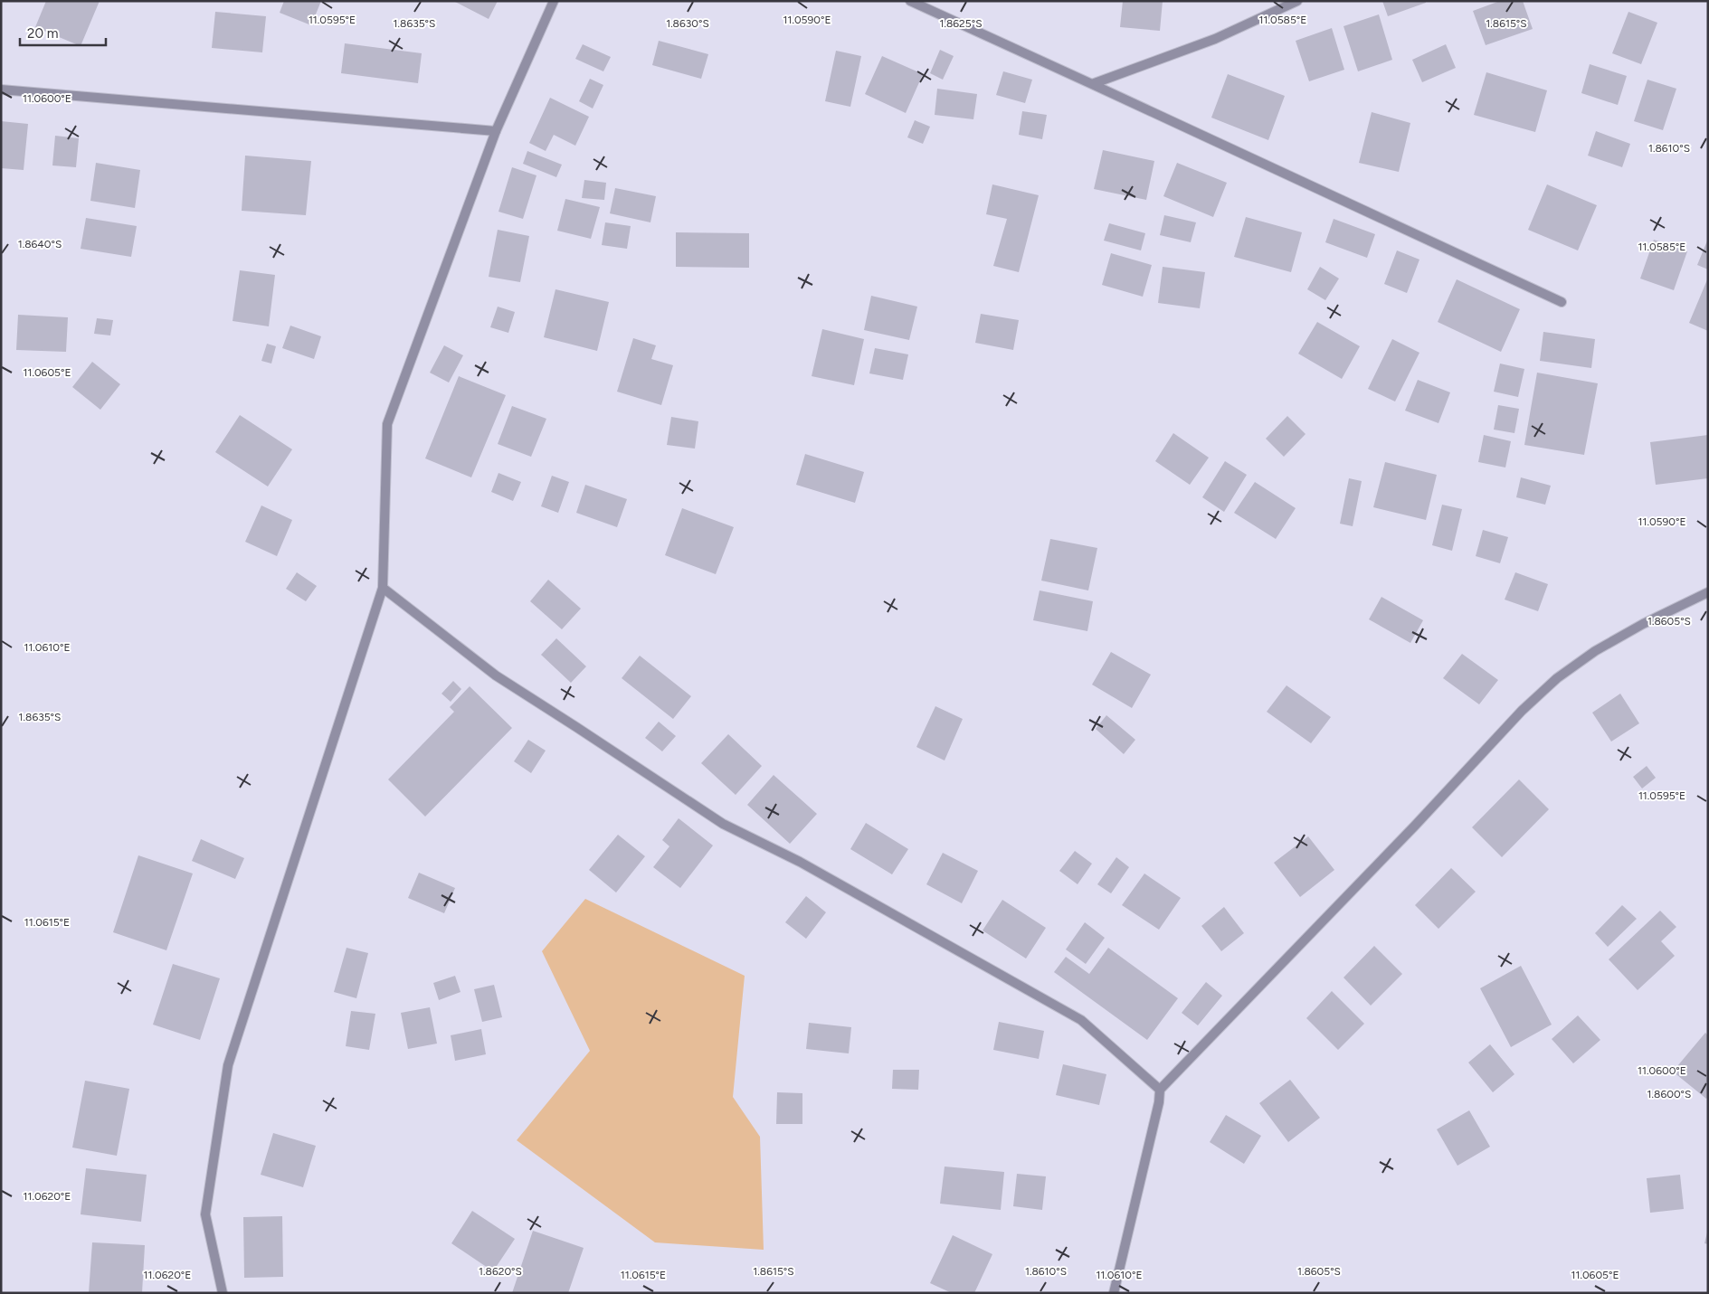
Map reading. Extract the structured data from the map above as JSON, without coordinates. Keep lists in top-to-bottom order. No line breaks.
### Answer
{"scale_bar":"20 m","coordinates":["11.0595°E","11.0590°E","11.0585°E","1.8635°S","1.8630°S","1.8625°S","1.8615°S","11.0600°E","1.8610°S","1.8640°S","11.0605°E","1.8605°S","11.0610°E","11.0615°E","1.8600°S","11.0620°E","1.8620°S"]}
